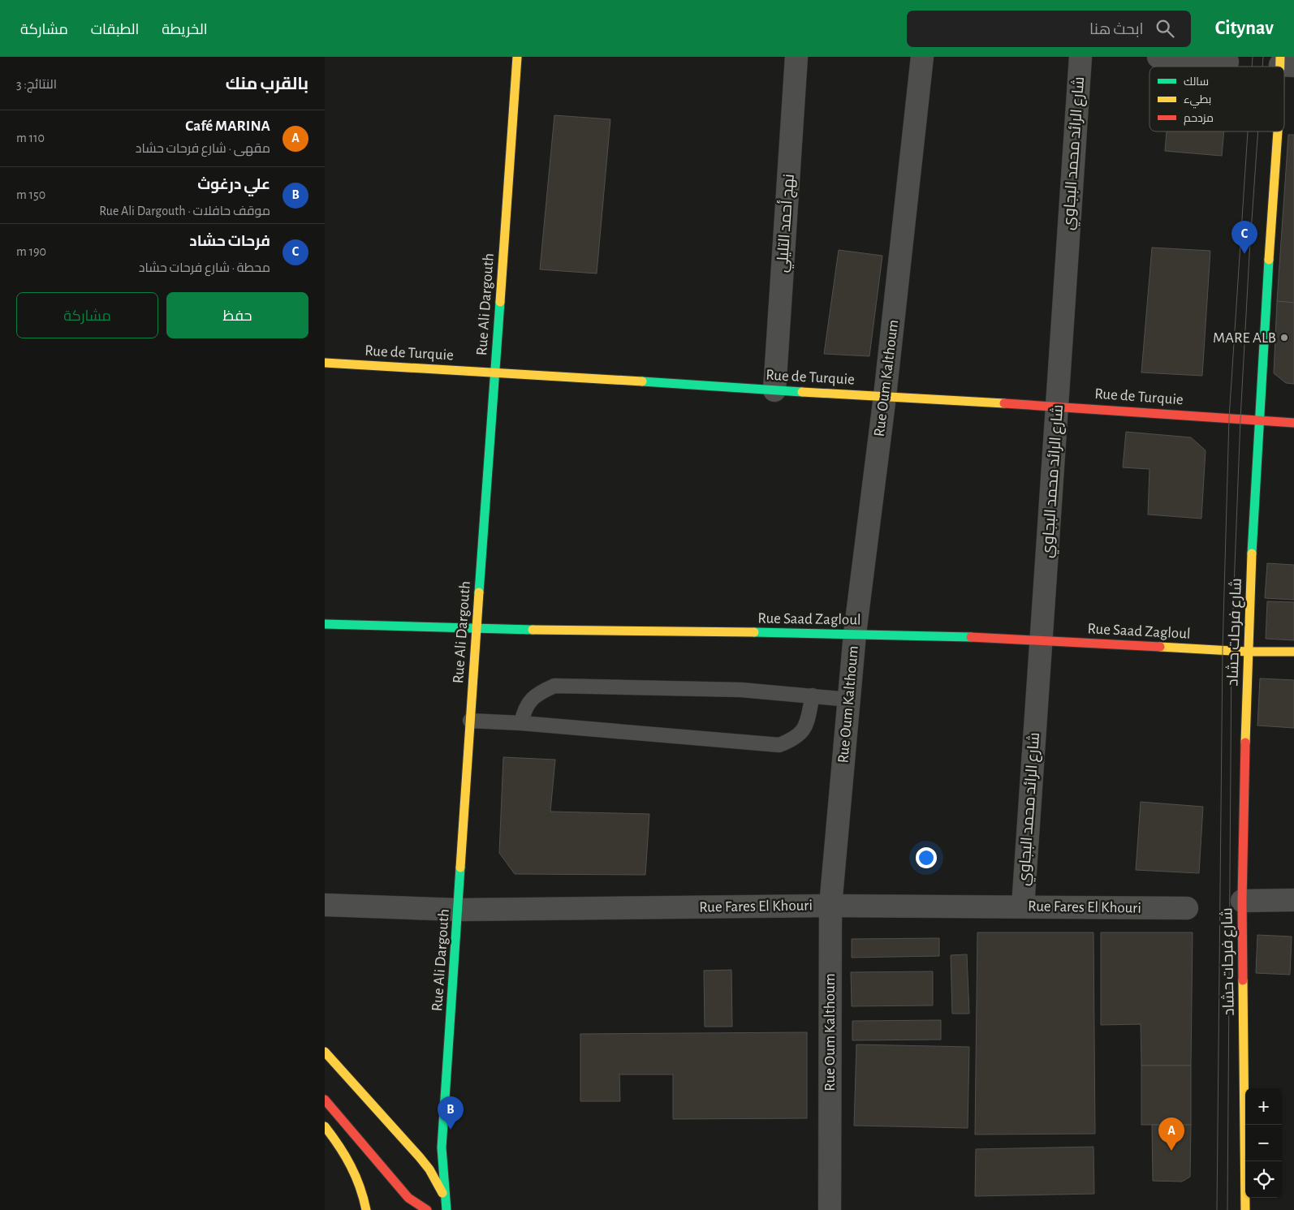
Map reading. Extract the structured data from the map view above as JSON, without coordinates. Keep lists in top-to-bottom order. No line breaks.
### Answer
{"streets":{"main road":["Rue Ali Dargouth","Rue de Turquie","Rue Saad Zagloul","شارع فرحات حشاد"],"street":["شارع الرائد محمد البجاوي","نهج أحمد التليلي","Rue Oum Kalthoum","Rue Fares El Khouri"]},"crossings":[["شارع الرائد محمد البجاوي","Rue de Turquie"],["شارع الرائد محمد البجاوي","Rue Saad Zagloul"],["شارع الرائد محمد البجاوي","Rue Fares El Khouri"],["نهج أحمد التليلي","Rue de Turquie"],["Rue Ali Dargouth","Rue de Turquie"],["Rue Ali Dargouth","Rue Saad Zagloul"],["Rue Ali Dargouth","Rue Fares El Khouri"],["Rue de Turquie","Rue Oum Kalthoum"],["Rue de Turquie","شارع فرحات حشاد"],["Rue Oum Kalthoum","Rue Saad Zagloul"],["Rue Oum Kalthoum","Rue Fares El Khouri"],["Rue Saad Zagloul","شارع فرحات حشاد"]],"places":["MARE ALB"],"legend":["سالك","بطيء","مزدحم"],"page":{"header":"Citynav","search":"ابحث هنا","nav":["الخريطة","الطبقات","مشاركة"],"heading":["بالقرب منك","النتائج: 3"],"list":[{"mark":"A","name":"Café MARINA","note":"مقهى · شارع فرحات حشاد","value":"110 m"},{"mark":"B","name":"علي درغوث","note":"موقف حافلات · Rue Ali Dargouth","value":"150 m"},{"mark":"C","name":"فرحات حشاد","note":"محطة · شارع فرحات حشاد","value":"190 m"}],"pins":["C","B","A"],"buttons":["حفظ","مشاركة"],"map_buttons":["+","−"]}}
